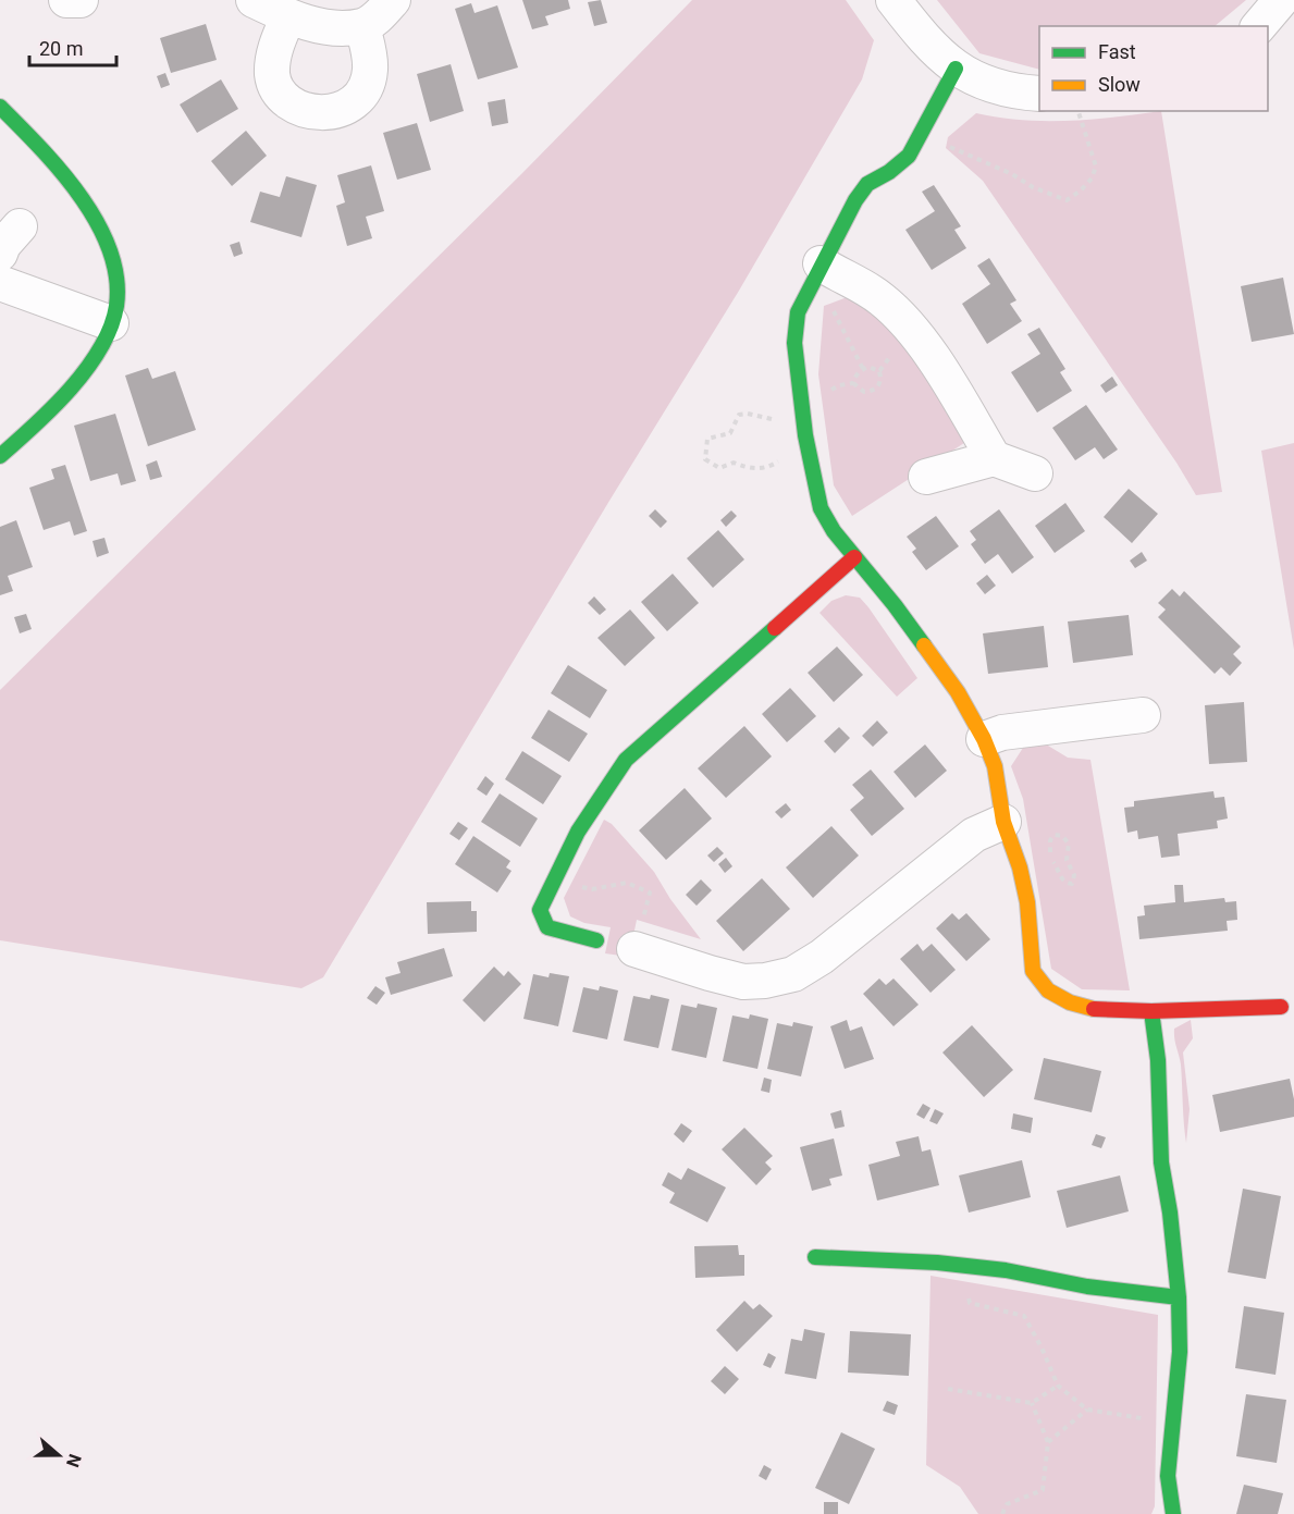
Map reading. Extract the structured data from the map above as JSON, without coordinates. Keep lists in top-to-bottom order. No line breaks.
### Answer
{"legend":["Fast","Slow"],"scale_bar":"20 m","north":"right"}
